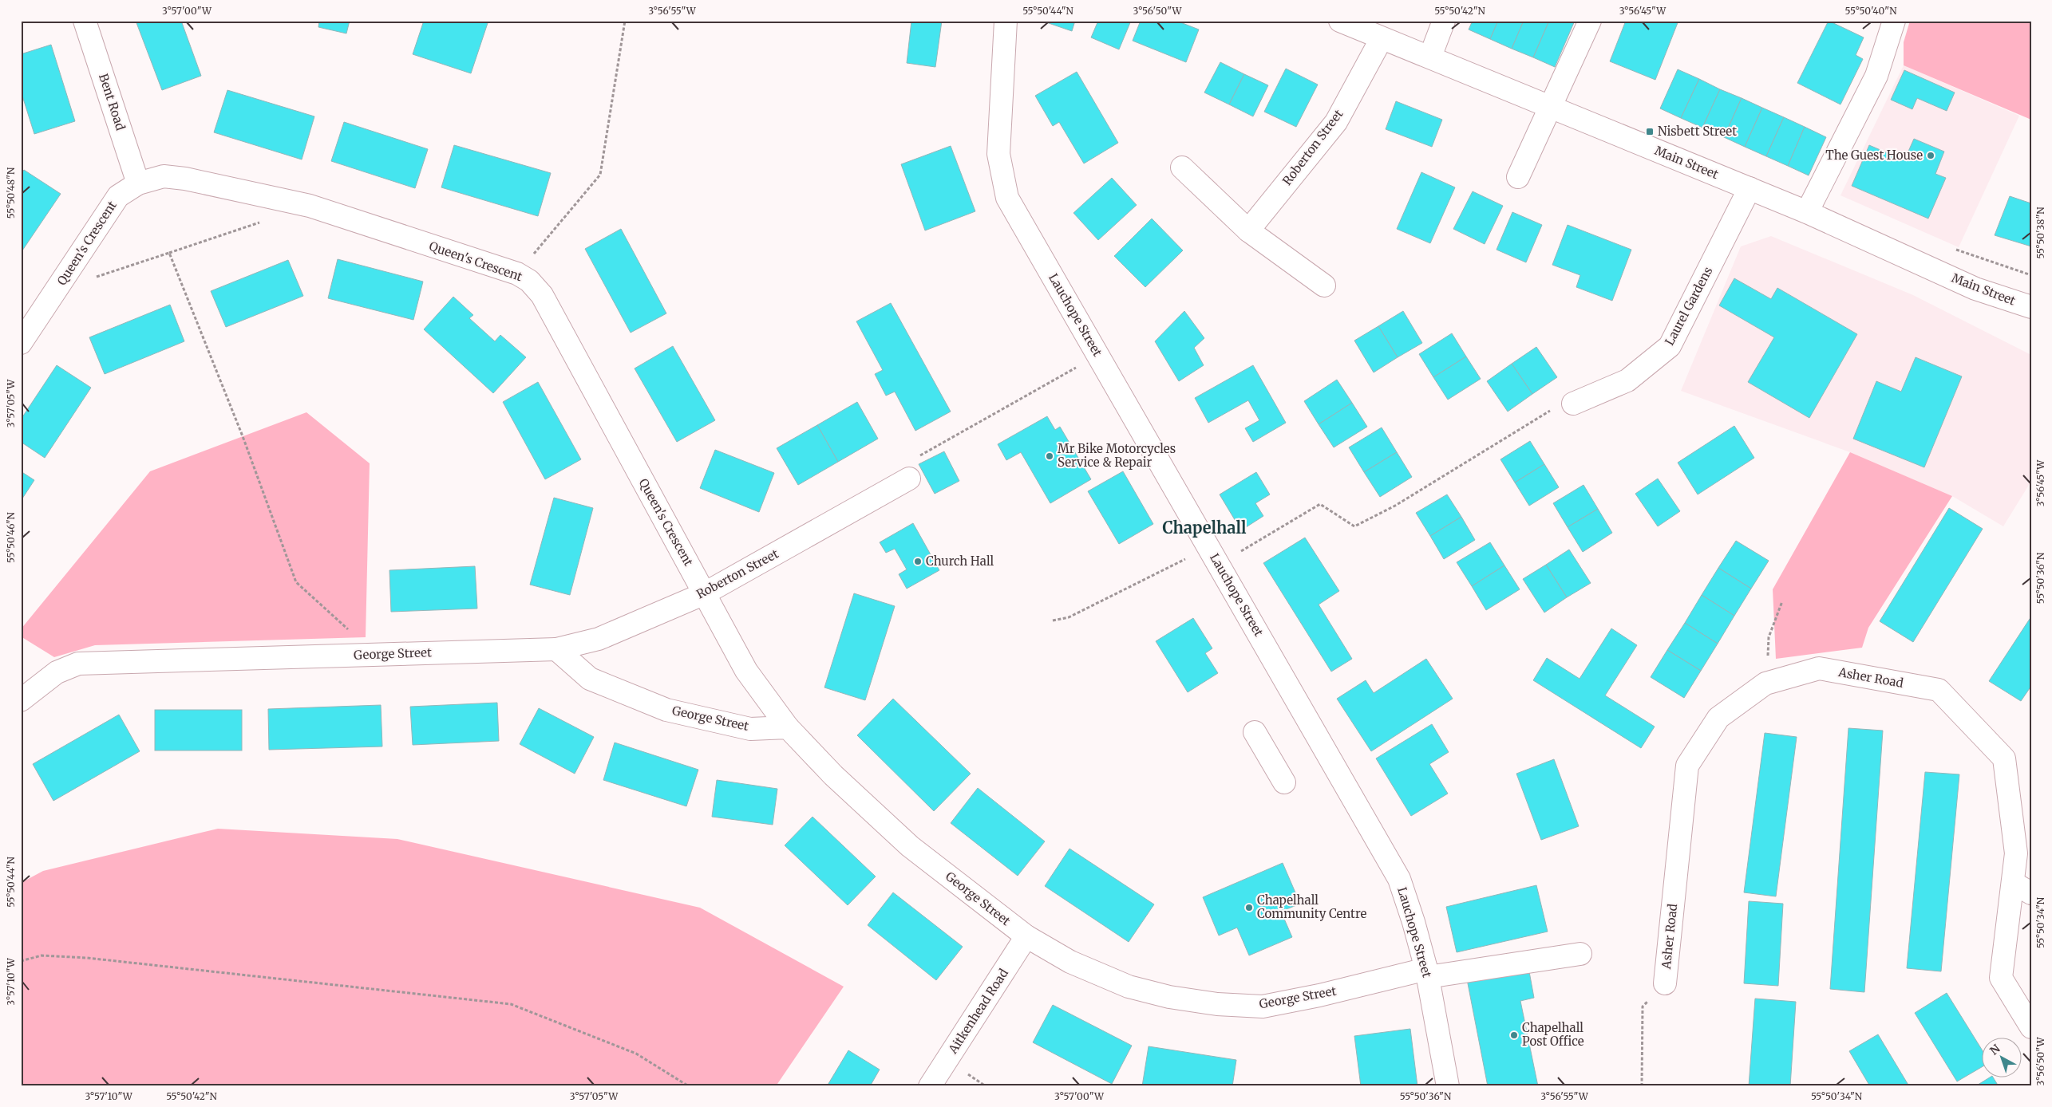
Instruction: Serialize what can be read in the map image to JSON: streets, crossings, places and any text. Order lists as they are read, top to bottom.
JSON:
{
  "streets": {
    "street": [
      "Bent Road",
      "Roberton Street",
      "Main Street",
      "Queen's Crescent",
      "Laurel Gardens",
      "Lauchope Street",
      "George Street",
      "Asher Road",
      "Aitkenhead Road"
    ]
  },
  "crossings": [
    ["Bent Road", "Queen's Crescent"],
    ["Roberton Street", "Main Street"],
    ["Roberton Street", "Queen's Crescent"],
    ["Roberton Street", "George Street"],
    ["Main Street", "Laurel Gardens"],
    ["Queen's Crescent", "George Street"],
    ["Lauchope Street", "George Street"],
    ["George Street", "Aitkenhead Road"]
  ],
  "districts": ["Chapelhall"],
  "places": {
    "transit": ["Nisbett Street"],
    "other": [
      "The Guest House",
      "Mr Bike Motorcycles Service & Repair",
      "Church Hall",
      "Chapelhall Community Centre",
      "Chapelhall Post Office"
    ]
  },
  "north": "top left",
  "coordinates": [
    "3°57'00\"W",
    "3°56'55\"W",
    "55°50'44\"N",
    "3°56'50\"W",
    "55°50'42\"N",
    "3°56'45\"W",
    "55°50'40\"N",
    "55°50'48\"N",
    "55°50'38\"N",
    "3°57'05\"W",
    "55°50'46\"N",
    "55°50'36\"N",
    "55°50'34\"N",
    "3°57'10\"W"
  ]
}
